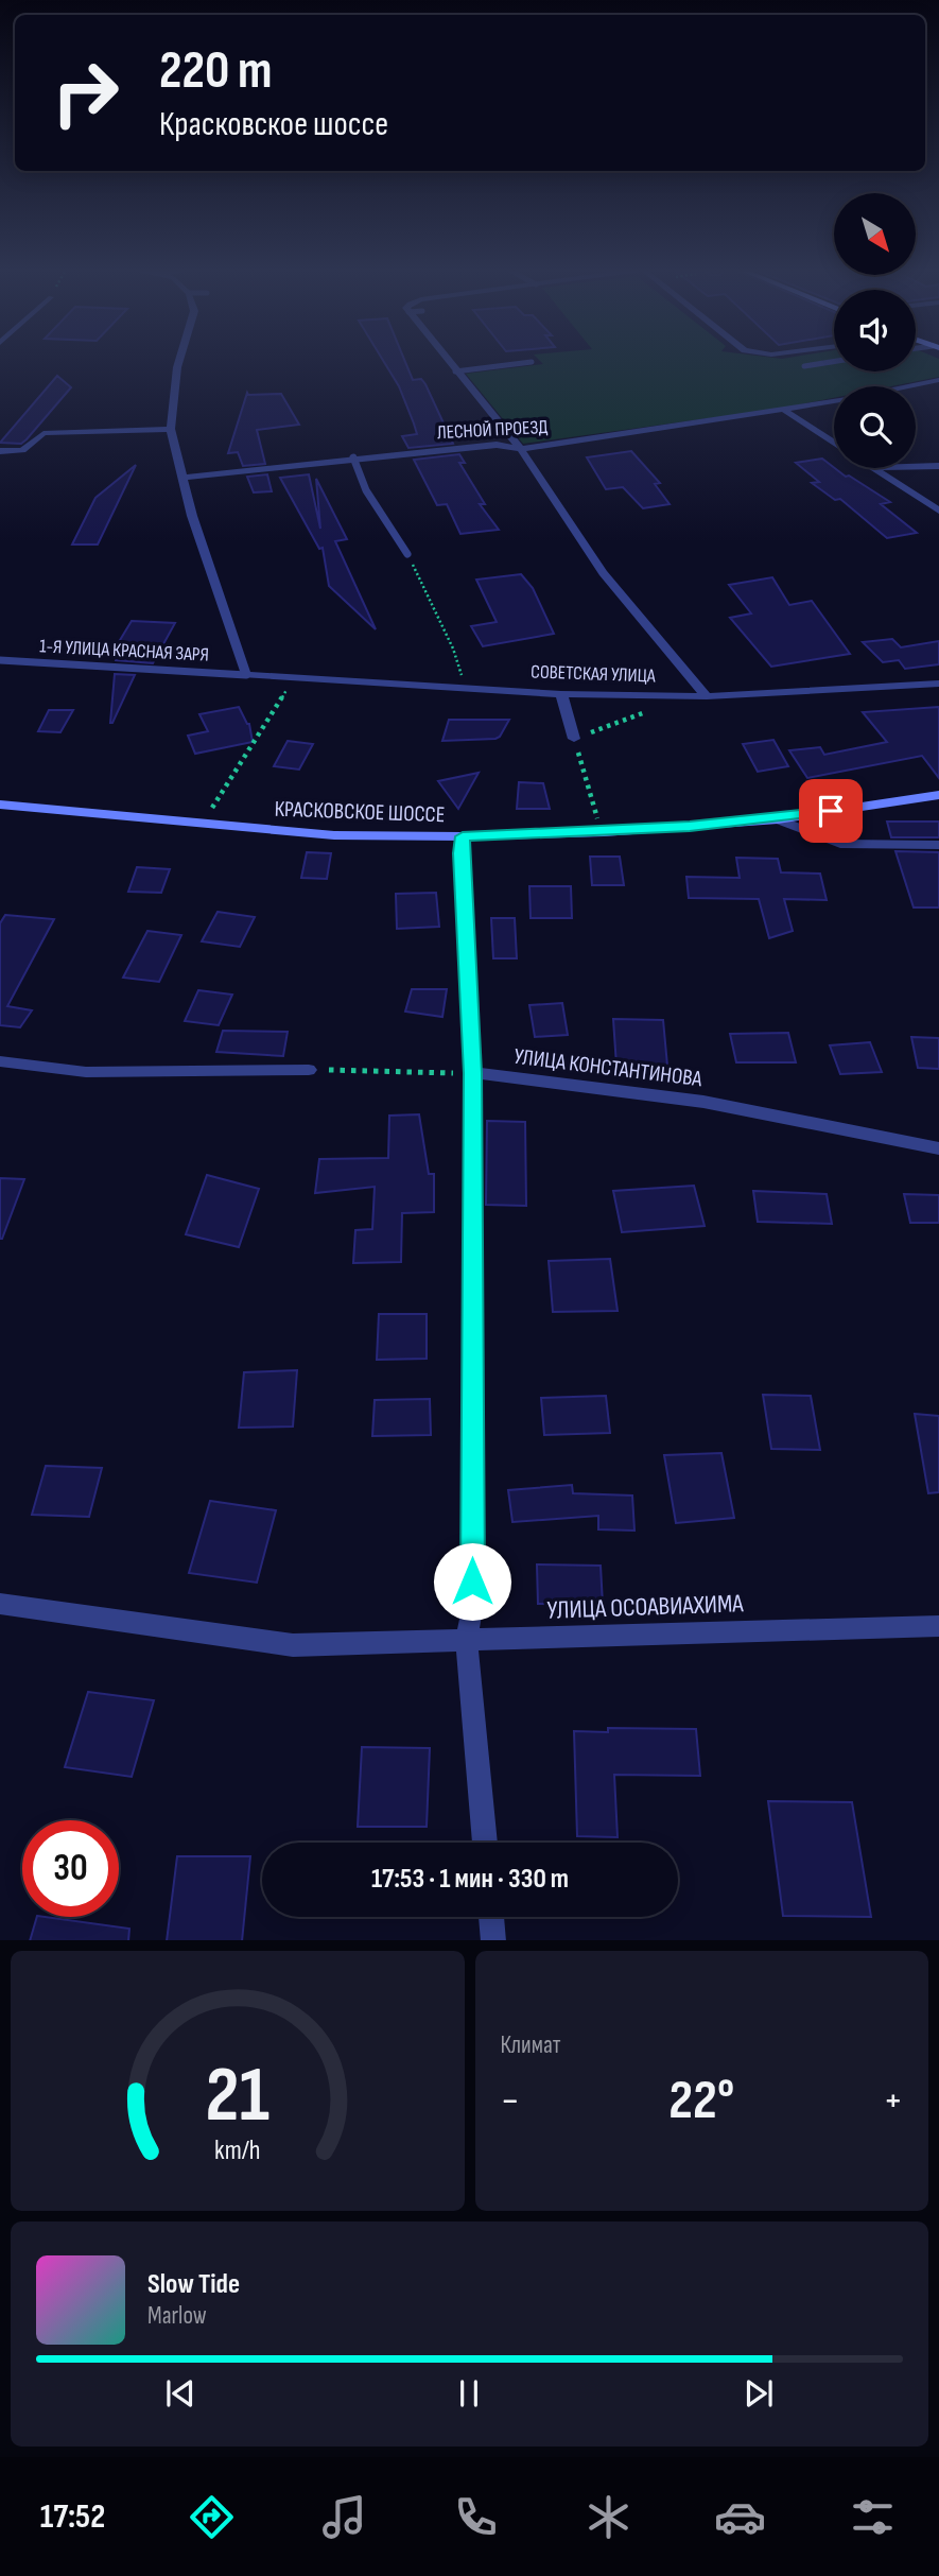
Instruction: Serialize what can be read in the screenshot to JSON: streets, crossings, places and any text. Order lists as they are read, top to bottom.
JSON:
{
  "streets": {
    "main road": ["КРАСКОВСКОЕ ШОССЕ"],
    "street": [
      "ЛЕСНОЙ ПРОЕЗД",
      "СОВЕТСКАЯ УЛИЦА",
      "УЛИЦА КОНСТАНТИНОВА",
      "УЛИЦА ОСОАВИАХИМА"
    ],
    "lane": ["1-Я УЛИЦА КРАСНАЯ ЗАРЯ"]
  },
  "crossings": [
    ["1-Я УЛИЦА КРАСНАЯ ЗАРЯ", "СОВЕТСКАЯ УЛИЦА"]
  ],
  "north": "bottom right",
  "page": {
    "turn": ["220 m", "Красковское шоссе"],
    "limit": "30",
    "trip": "17:53 · 1 мин · 330 m",
    "tile": "Климат",
    "heat": ["−", "22°", "+"],
    "song": ["Slow Tide", "Marlow"],
    "tabs": "17:52",
    "gauge": ["21", "km/h"]
  }
}
